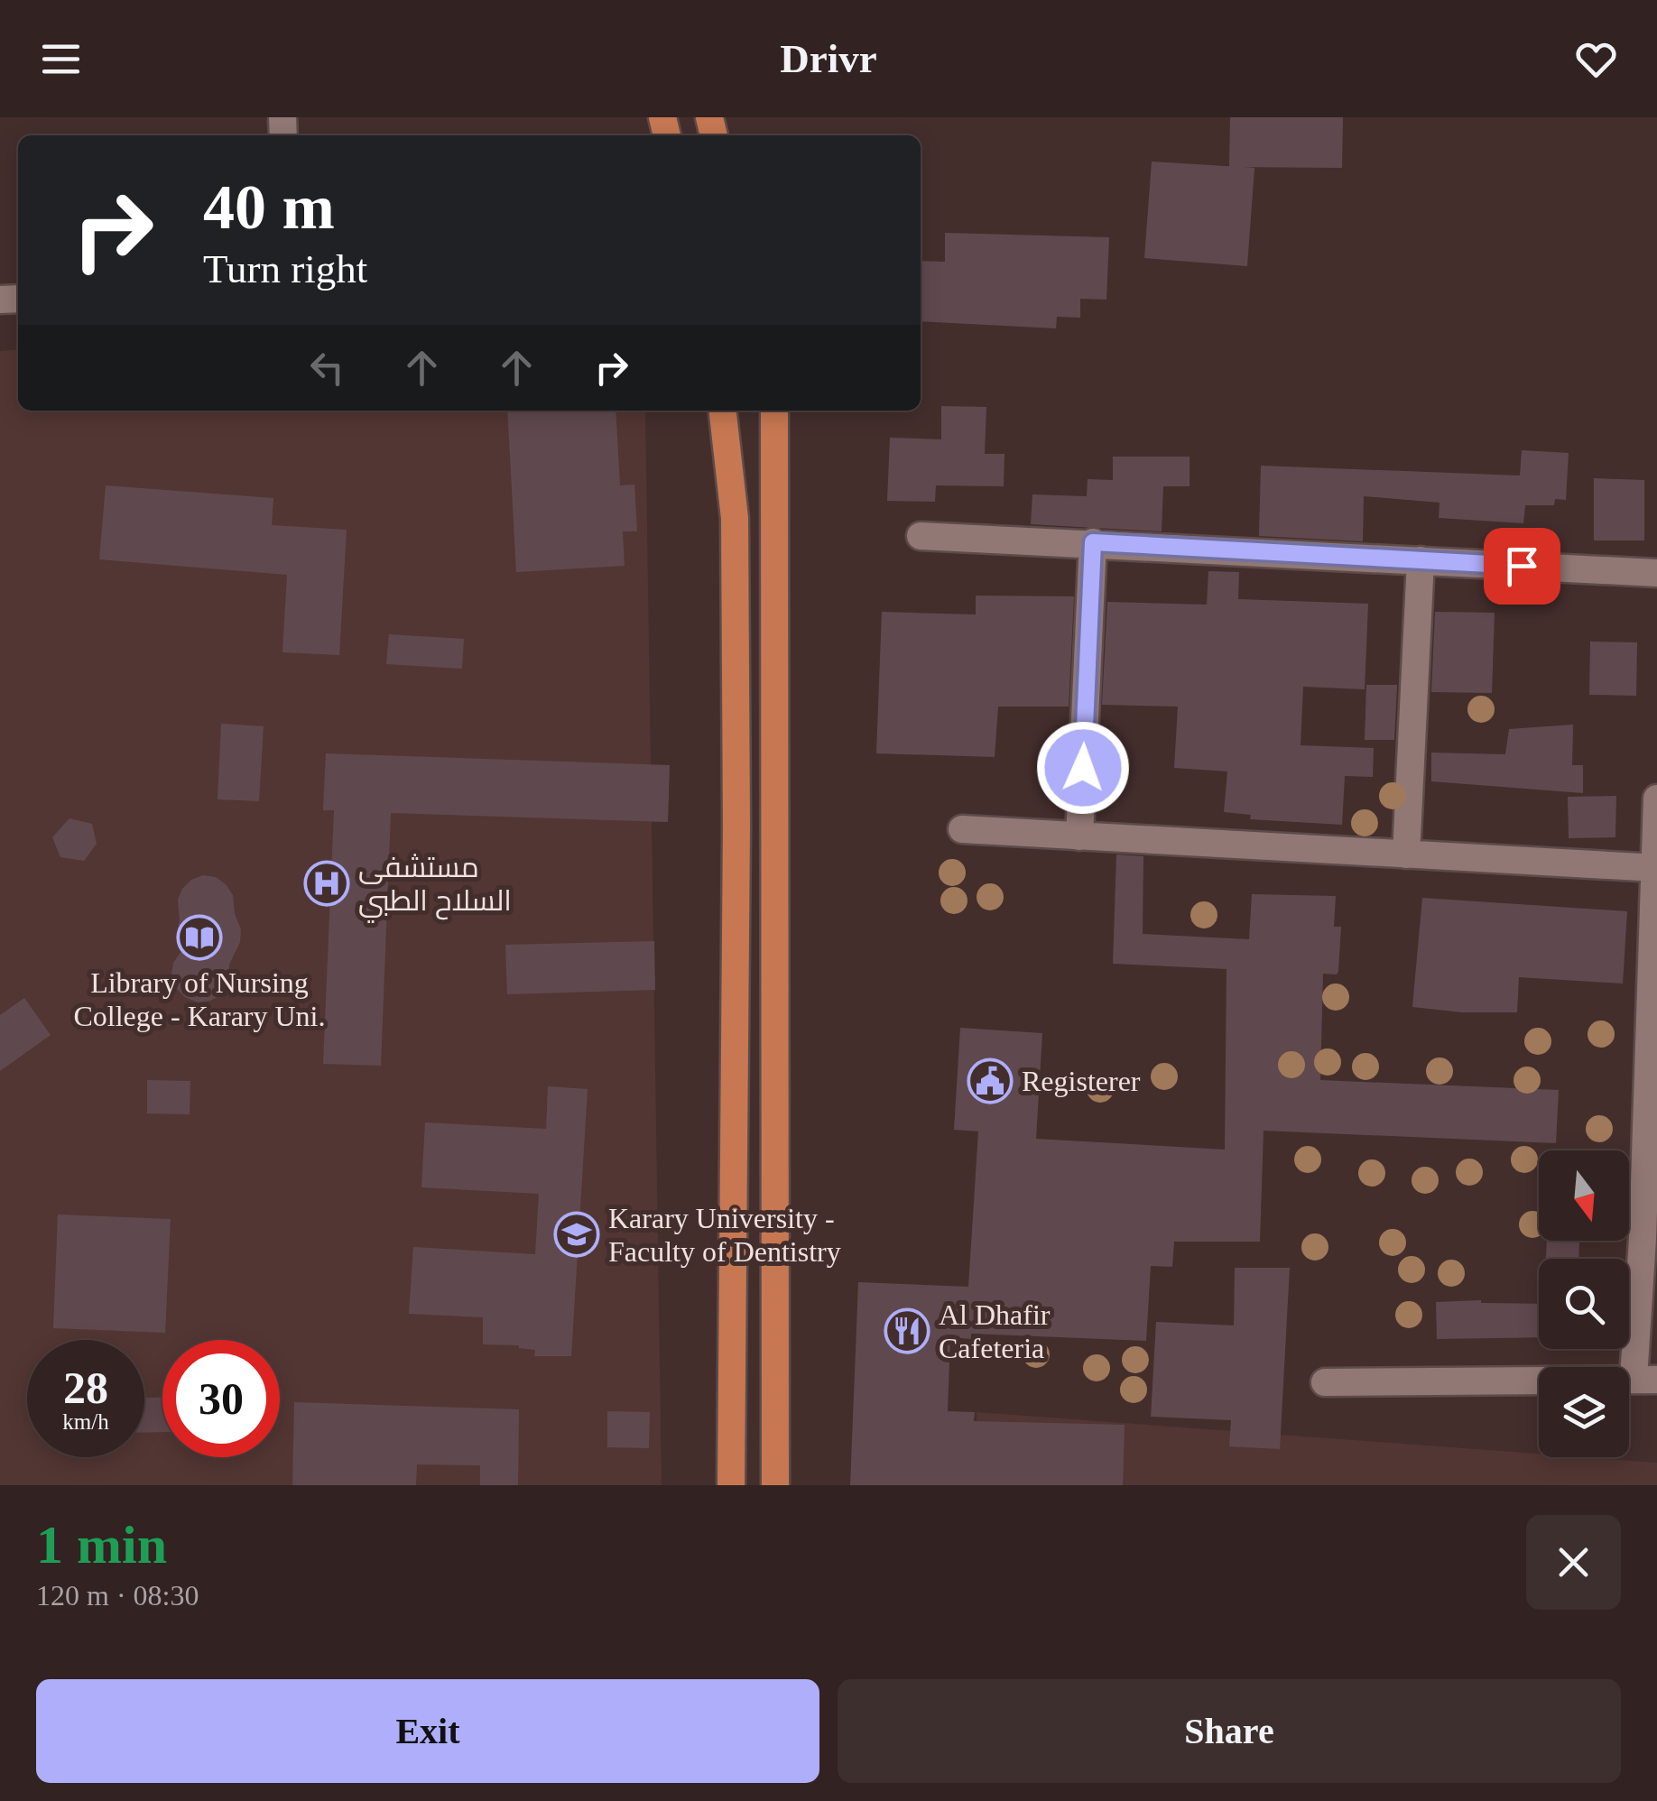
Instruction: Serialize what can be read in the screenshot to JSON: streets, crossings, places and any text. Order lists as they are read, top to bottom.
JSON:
{
  "places": {
    "hospital": ["مستشفى السلاح الطبي"],
    "library": ["Library of Nursing College - Karary Uni."],
    "public building": ["Registerer"],
    "school or university": ["Karary University - Faculty of Dentistry"],
    "restaurant": ["Al Dhafir Cafeteria"]
  },
  "north": "bottom",
  "page": {
    "header": "Drivr",
    "turn": ["40 m", "Turn right"],
    "speed": "28 km/h",
    "limit": "30",
    "heading": ["1 min", "120 m · 08:30"],
    "buttons": ["Exit", "Share"]
  }
}
